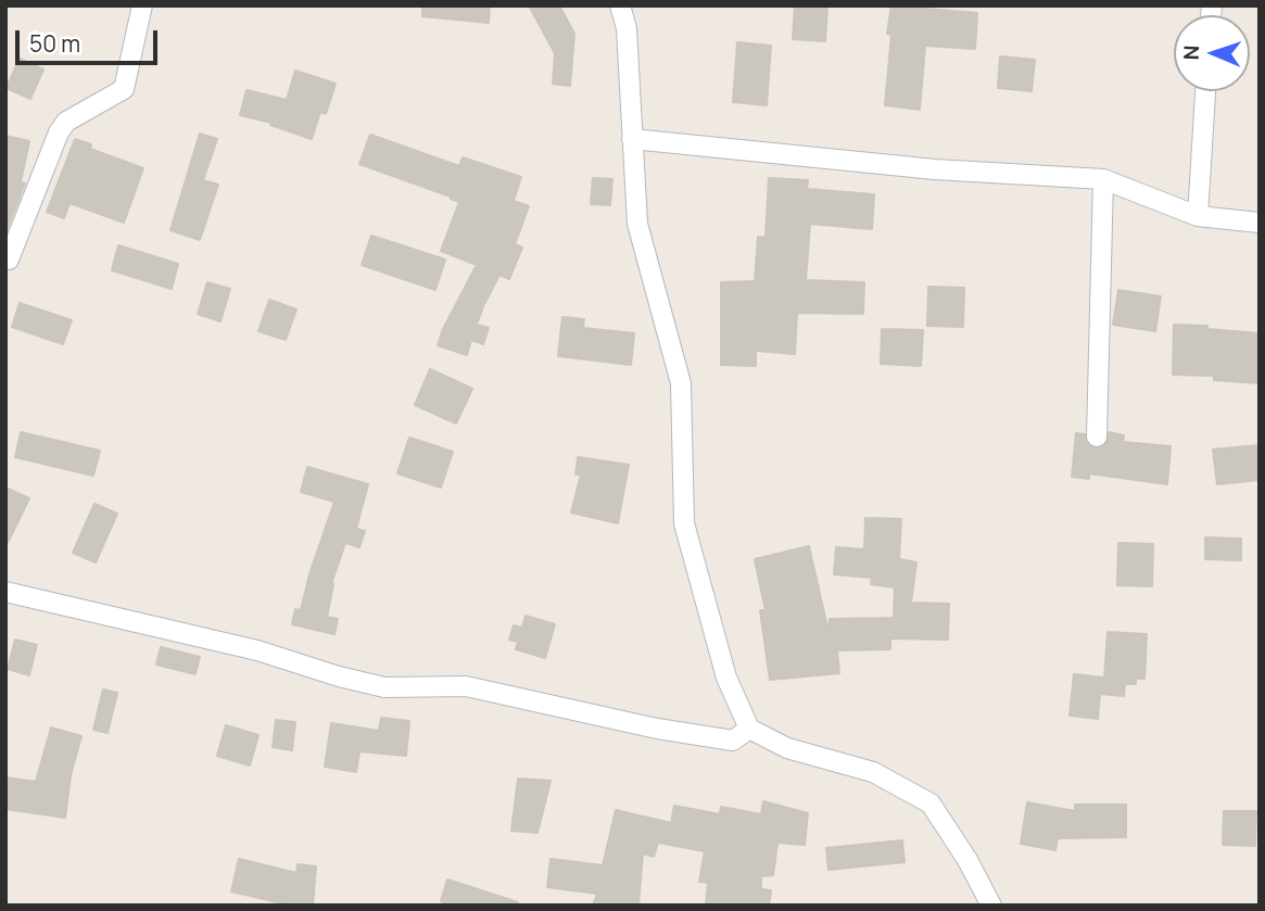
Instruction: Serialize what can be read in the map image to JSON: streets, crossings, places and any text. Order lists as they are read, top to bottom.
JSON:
{
  "scale_bar": "50 m",
  "north": "left"
}
